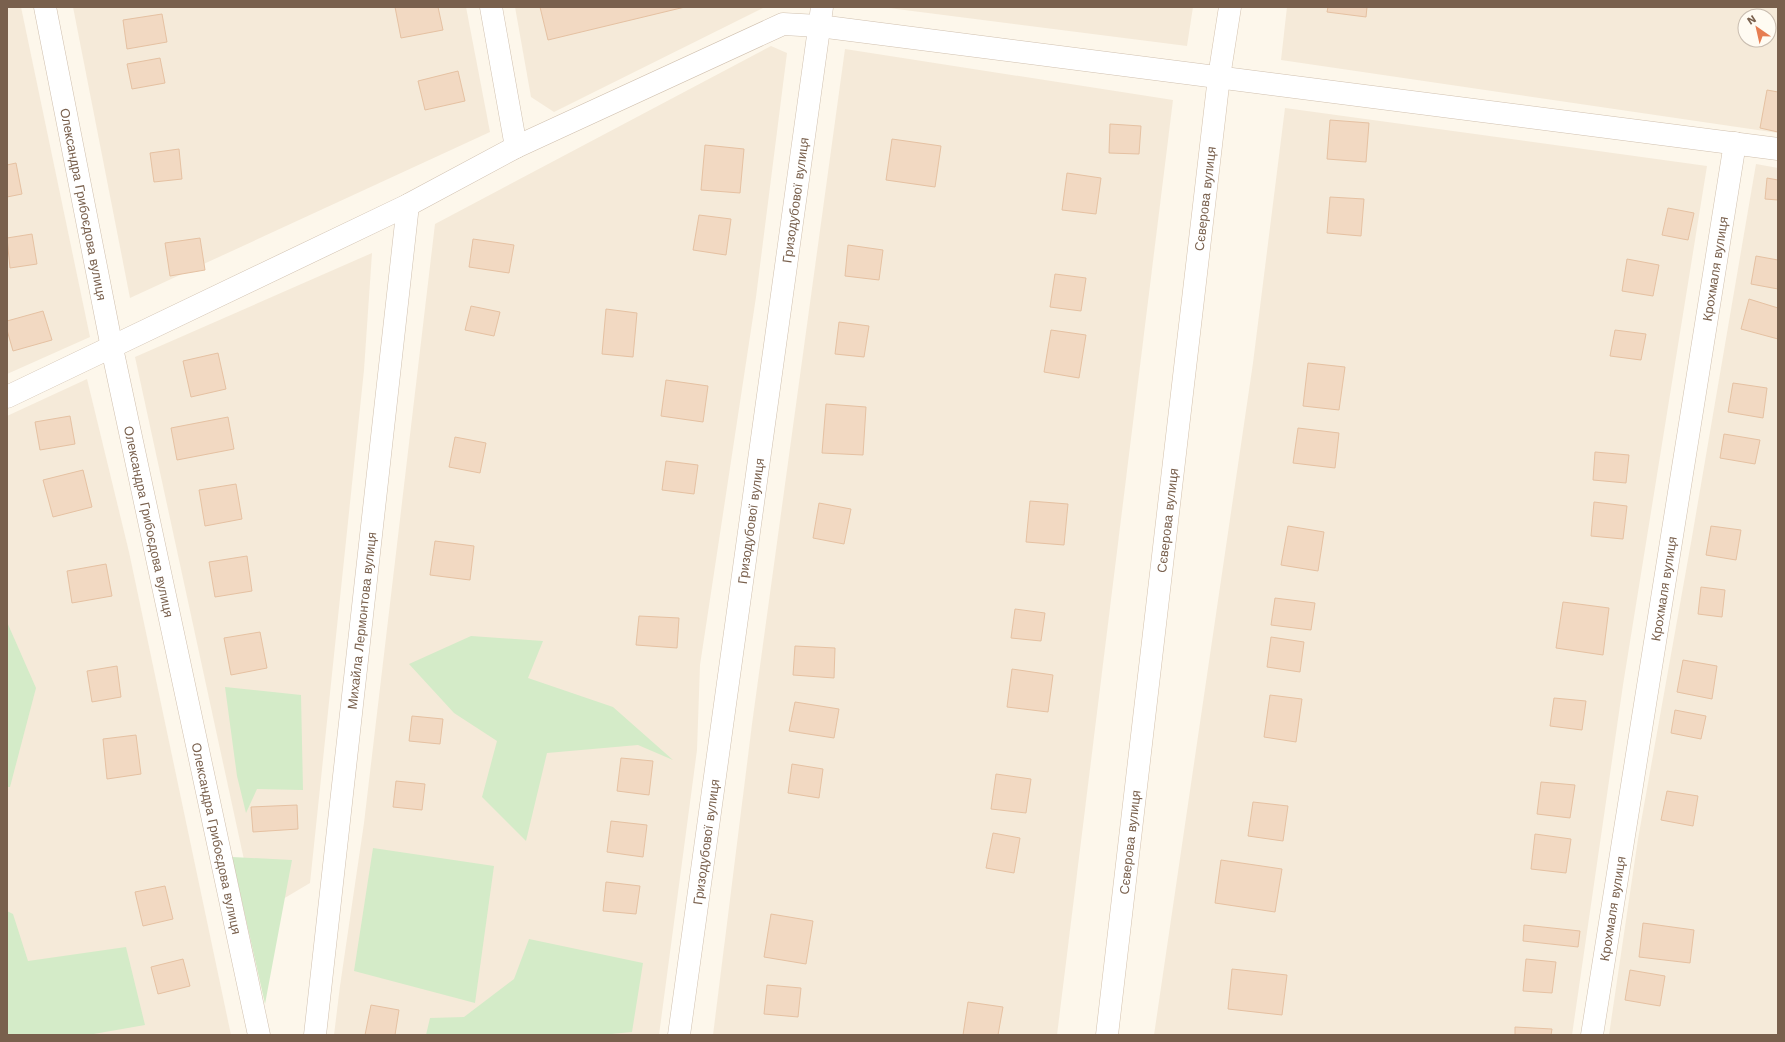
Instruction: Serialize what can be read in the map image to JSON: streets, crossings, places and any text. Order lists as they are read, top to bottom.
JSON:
{
  "streets": {
    "street": [
      "Сєверова вулиця",
      "Гризодубової вулиця",
      "Олександра Грибоєдова вулиця",
      "Крохмаля вулиця",
      "Михайла Лермонтова вулиця"
    ]
  },
  "north": "top left"
}
